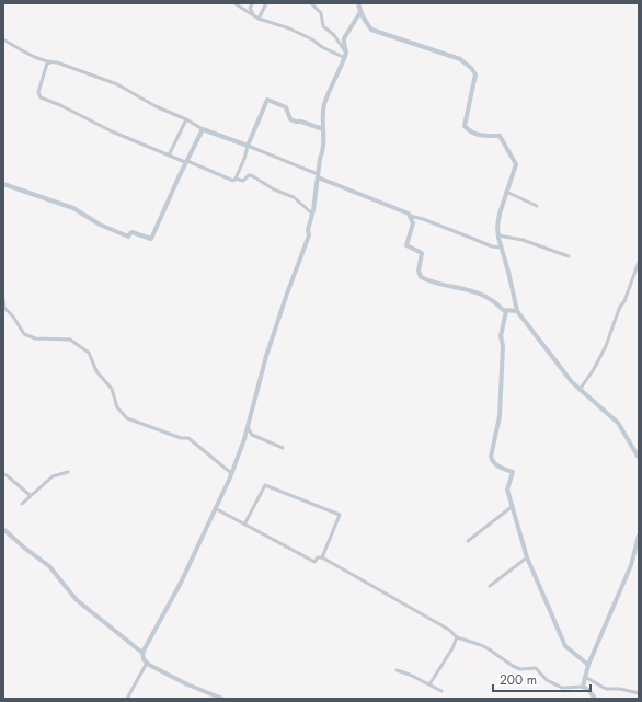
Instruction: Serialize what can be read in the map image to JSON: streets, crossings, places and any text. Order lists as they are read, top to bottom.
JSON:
{
  "scale_bar": "200 m"
}
